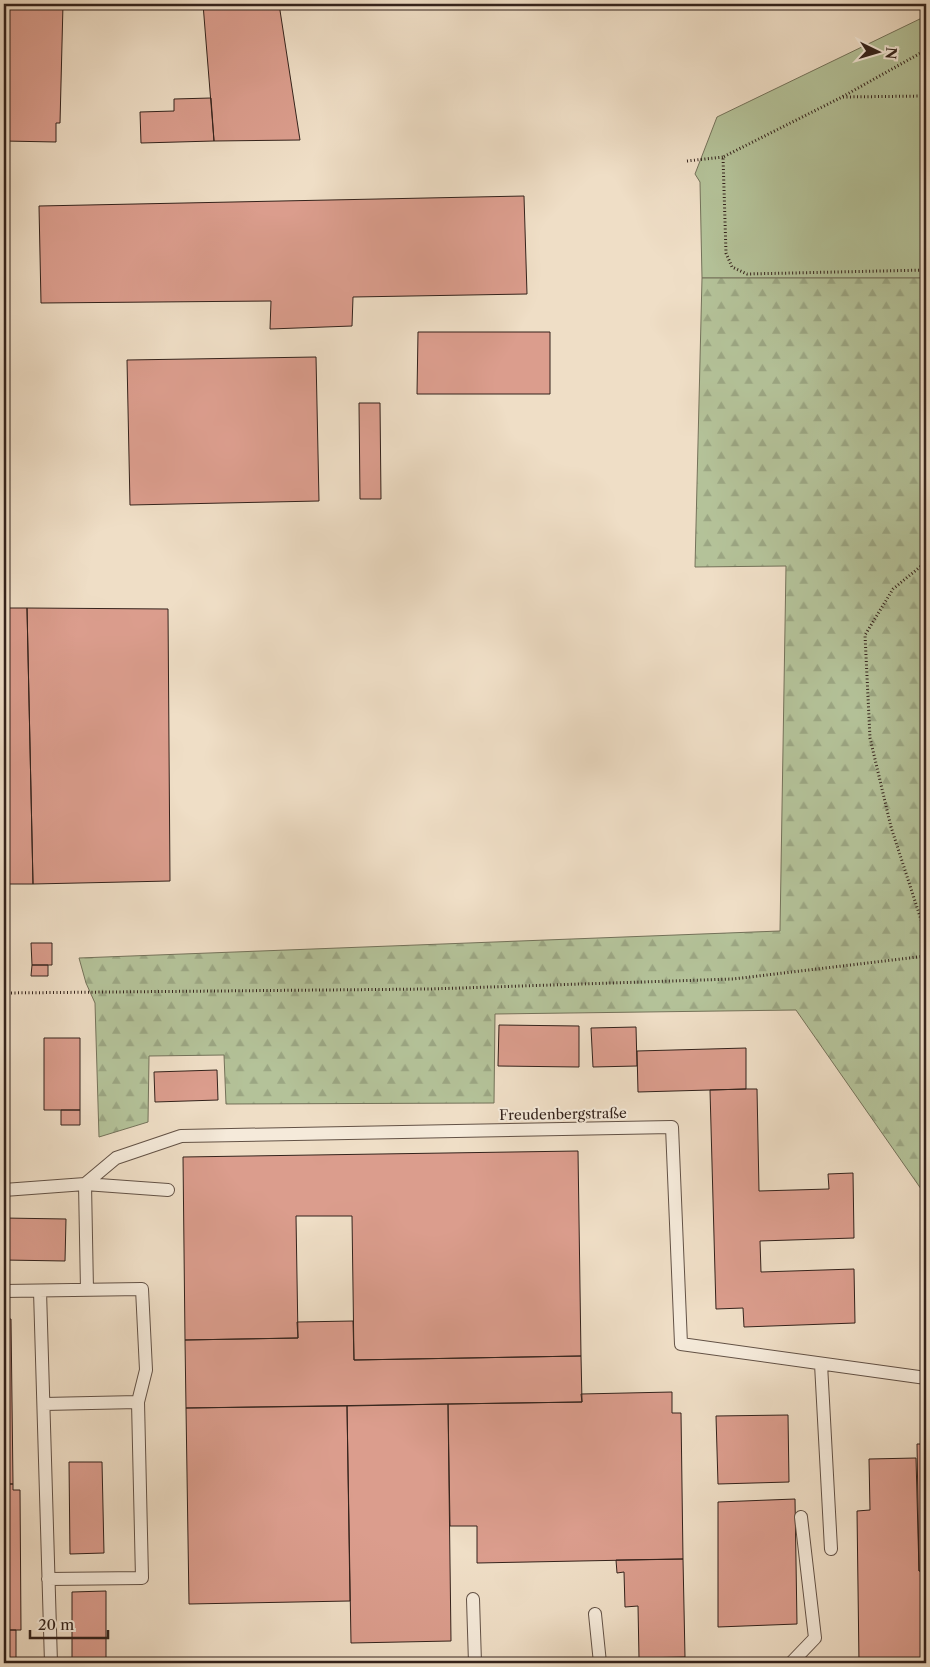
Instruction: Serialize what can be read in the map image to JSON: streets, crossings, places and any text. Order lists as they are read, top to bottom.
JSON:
{
  "streets": {
    "lane": ["Freudenbergstraße"]
  },
  "scale_bar": "20 m",
  "north": "right"
}
